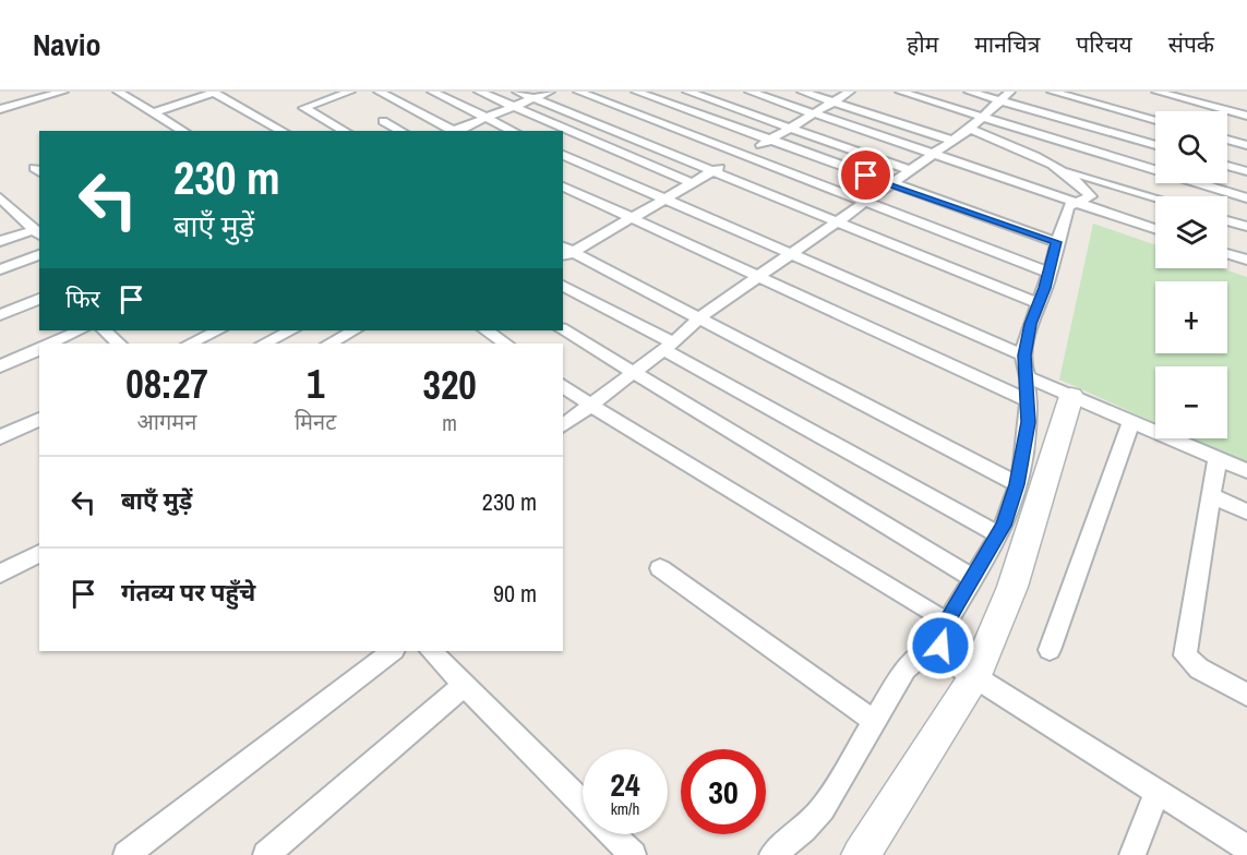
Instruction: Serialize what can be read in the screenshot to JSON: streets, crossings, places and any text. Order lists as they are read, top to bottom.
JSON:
{
  "page": {
    "header": "Navio",
    "nav": [
      "होम",
      "मानचित्र",
      "परिचय",
      "संपर्क"
    ],
    "map_buttons": ["+", "−"],
    "turn": ["230 m", "बाएँ मुड़ें"],
    "then": "फिर",
    "eta": [
      "08:27",
      "आगमन",
      "1",
      "मिनट",
      "320",
      "m"
    ],
    "list": [
      {
        "name": "बाएँ मुड़ें",
        "value": "230 m"
      },
      {
        "name": "गंतव्य पर पहुँचे",
        "value": "90 m"
      }
    ],
    "speed": "24 km/h",
    "limit": "30"
  }
}
